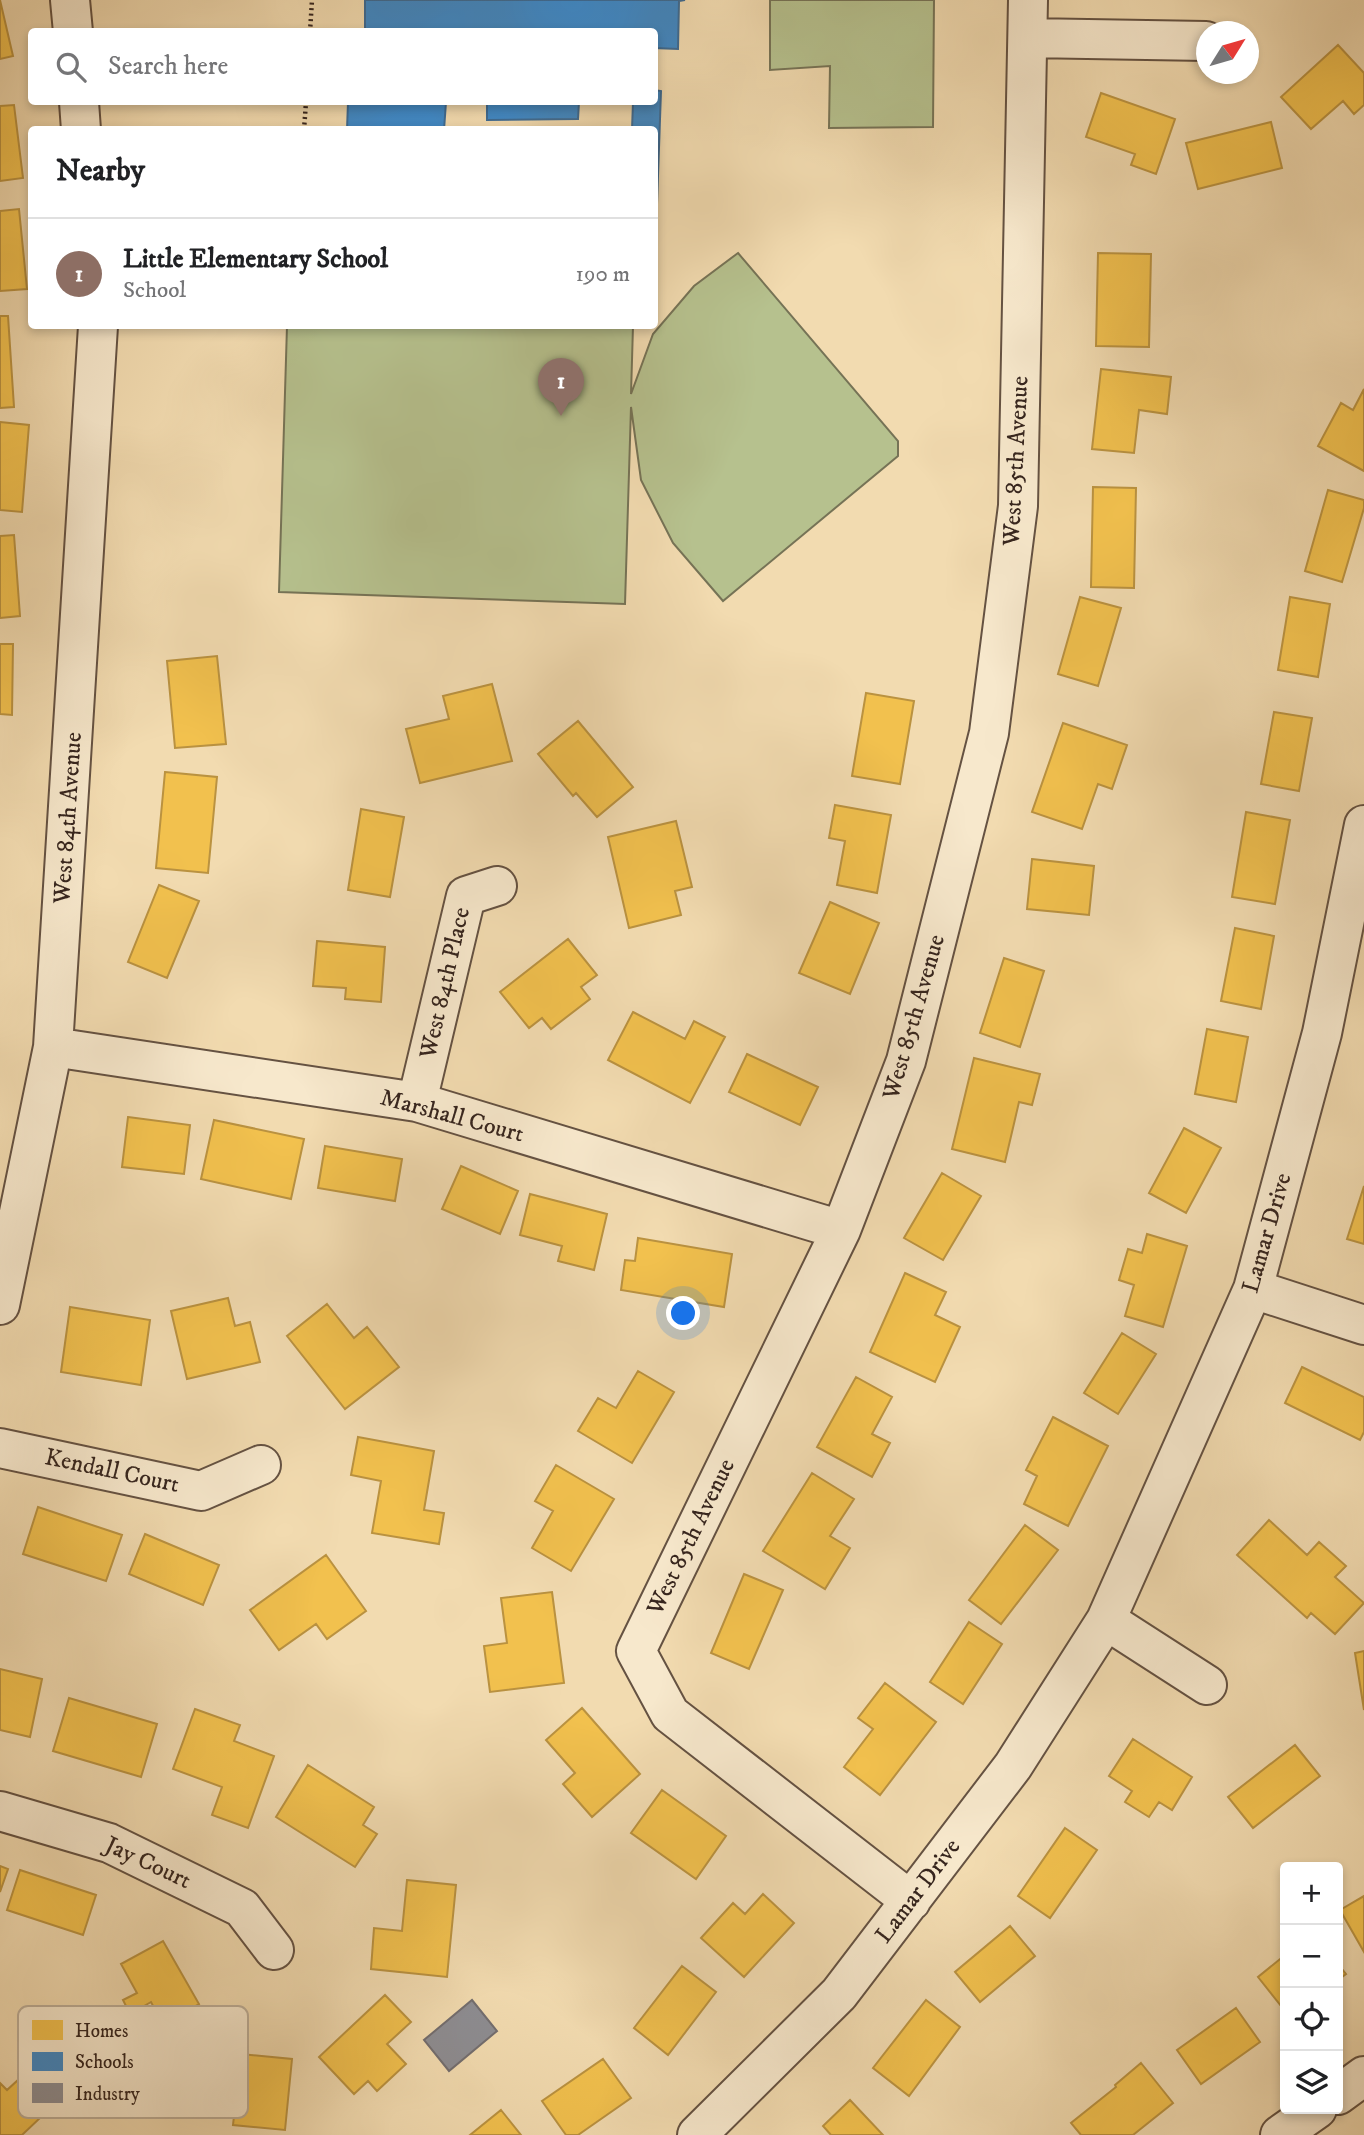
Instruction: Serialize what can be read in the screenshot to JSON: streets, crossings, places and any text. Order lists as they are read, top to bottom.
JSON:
{
  "streets": {
    "street": [
      "West 85th Avenue",
      "West 84th Avenue",
      "West 84th Place",
      "Marshall Court",
      "Lamar Drive",
      "Kendall Court",
      "Jay Court"
    ]
  },
  "crossings": [
    ["West 85th Avenue", "Marshall Court"],
    ["West 85th Avenue", "Lamar Drive"],
    ["West 84th Avenue", "Marshall Court"],
    ["West 84th Place", "Marshall Court"]
  ],
  "legend": ["Homes", "Schools", "Industry"],
  "north": "top right",
  "page": {
    "search": "Search here",
    "heading": "Nearby",
    "list": [
      {
        "mark": "1",
        "name": "Little Elementary School",
        "note": "School",
        "value": "190 m"
      }
    ],
    "pins": "1",
    "map_buttons": ["+", "−"]
  }
}
